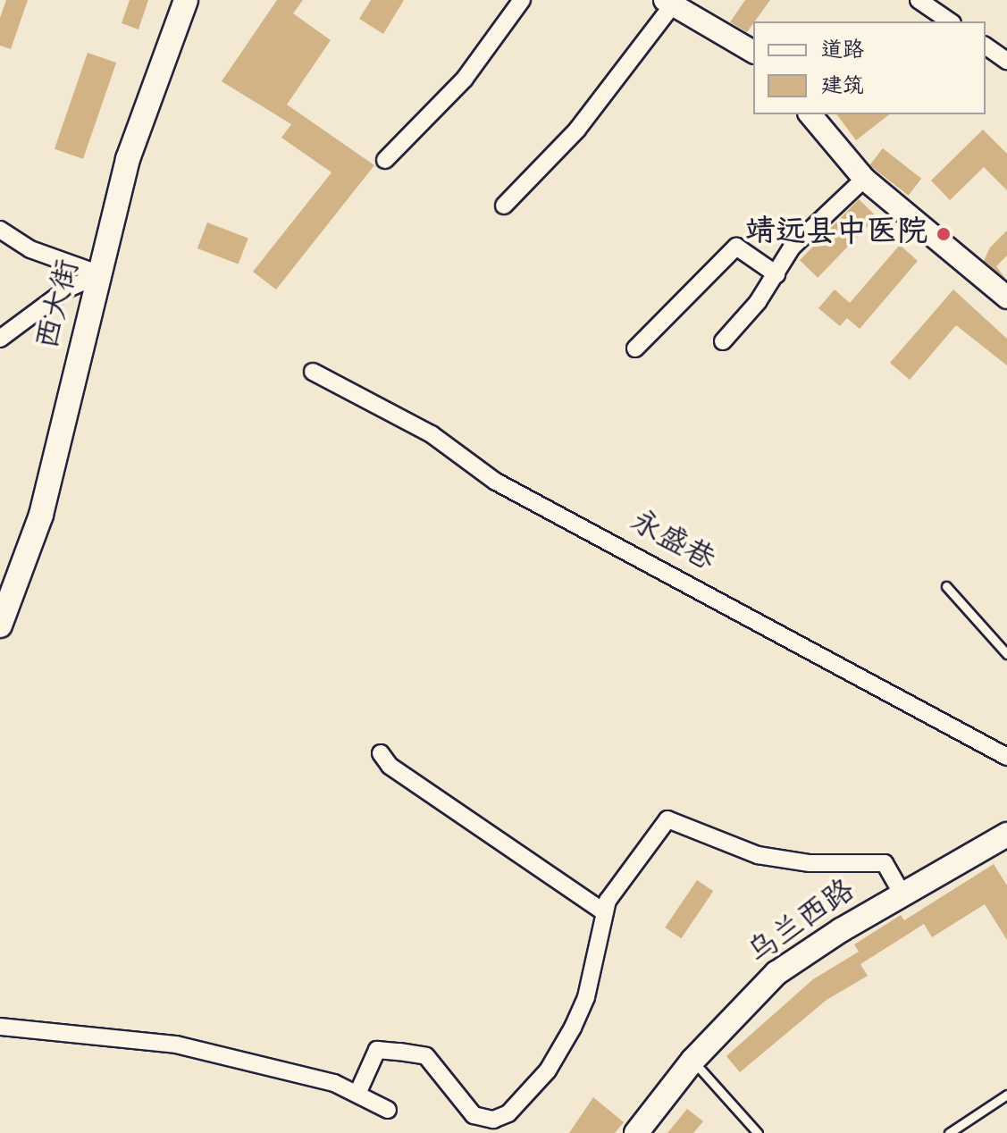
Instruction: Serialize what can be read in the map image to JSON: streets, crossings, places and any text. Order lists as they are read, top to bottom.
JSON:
{
  "streets": {
    "main road": ["西大街", "乌兰西路"],
    "street": ["永盛巷"]
  },
  "places": ["靖远县中医院"],
  "legend": ["道路", "建筑"]
}
